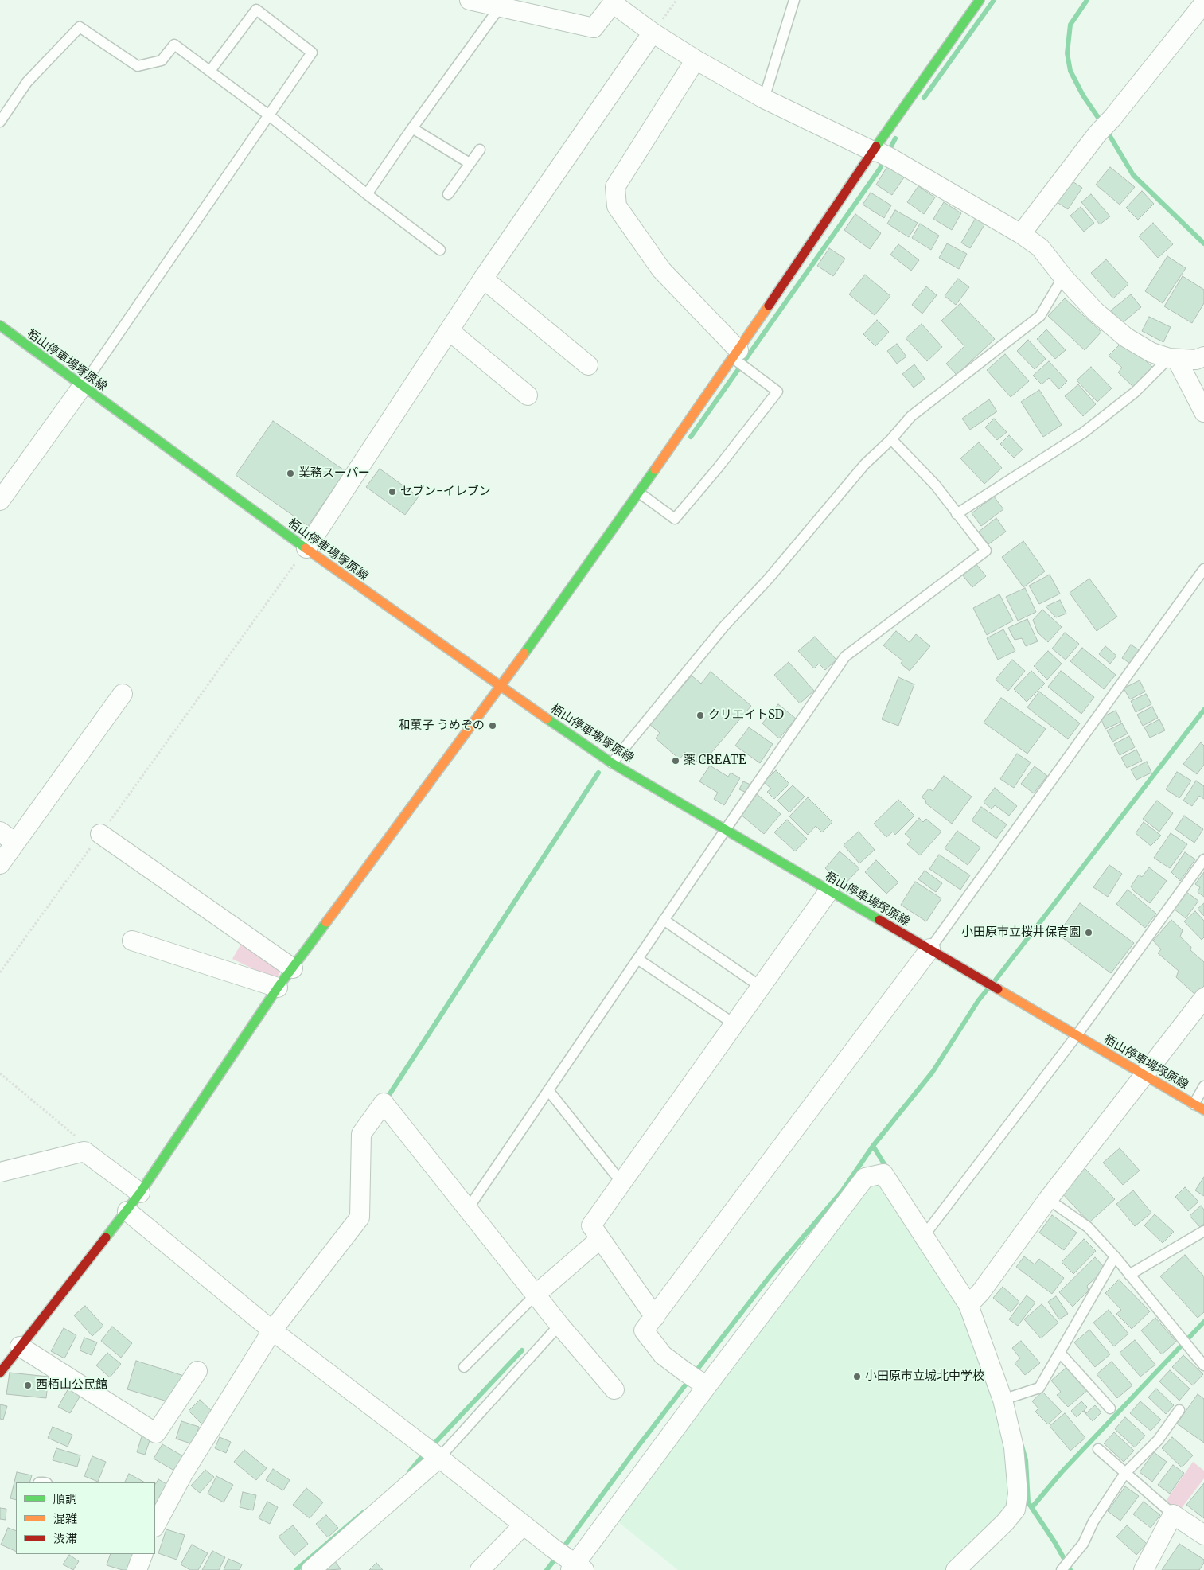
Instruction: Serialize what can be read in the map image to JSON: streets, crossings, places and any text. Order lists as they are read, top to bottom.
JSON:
{
  "streets": {
    "street": ["栢山停車場塚原線"]
  },
  "places": [
    "業務スーパー",
    "セブン-イレブン",
    "クリエイトSD",
    "和菓子 うめぞの",
    "薬 CREATE",
    "小田原市立桜井保育園",
    "小田原市立城北中学校",
    "西栢山公民館"
  ],
  "legend": ["順調", "混雑", "渋滞"]
}
